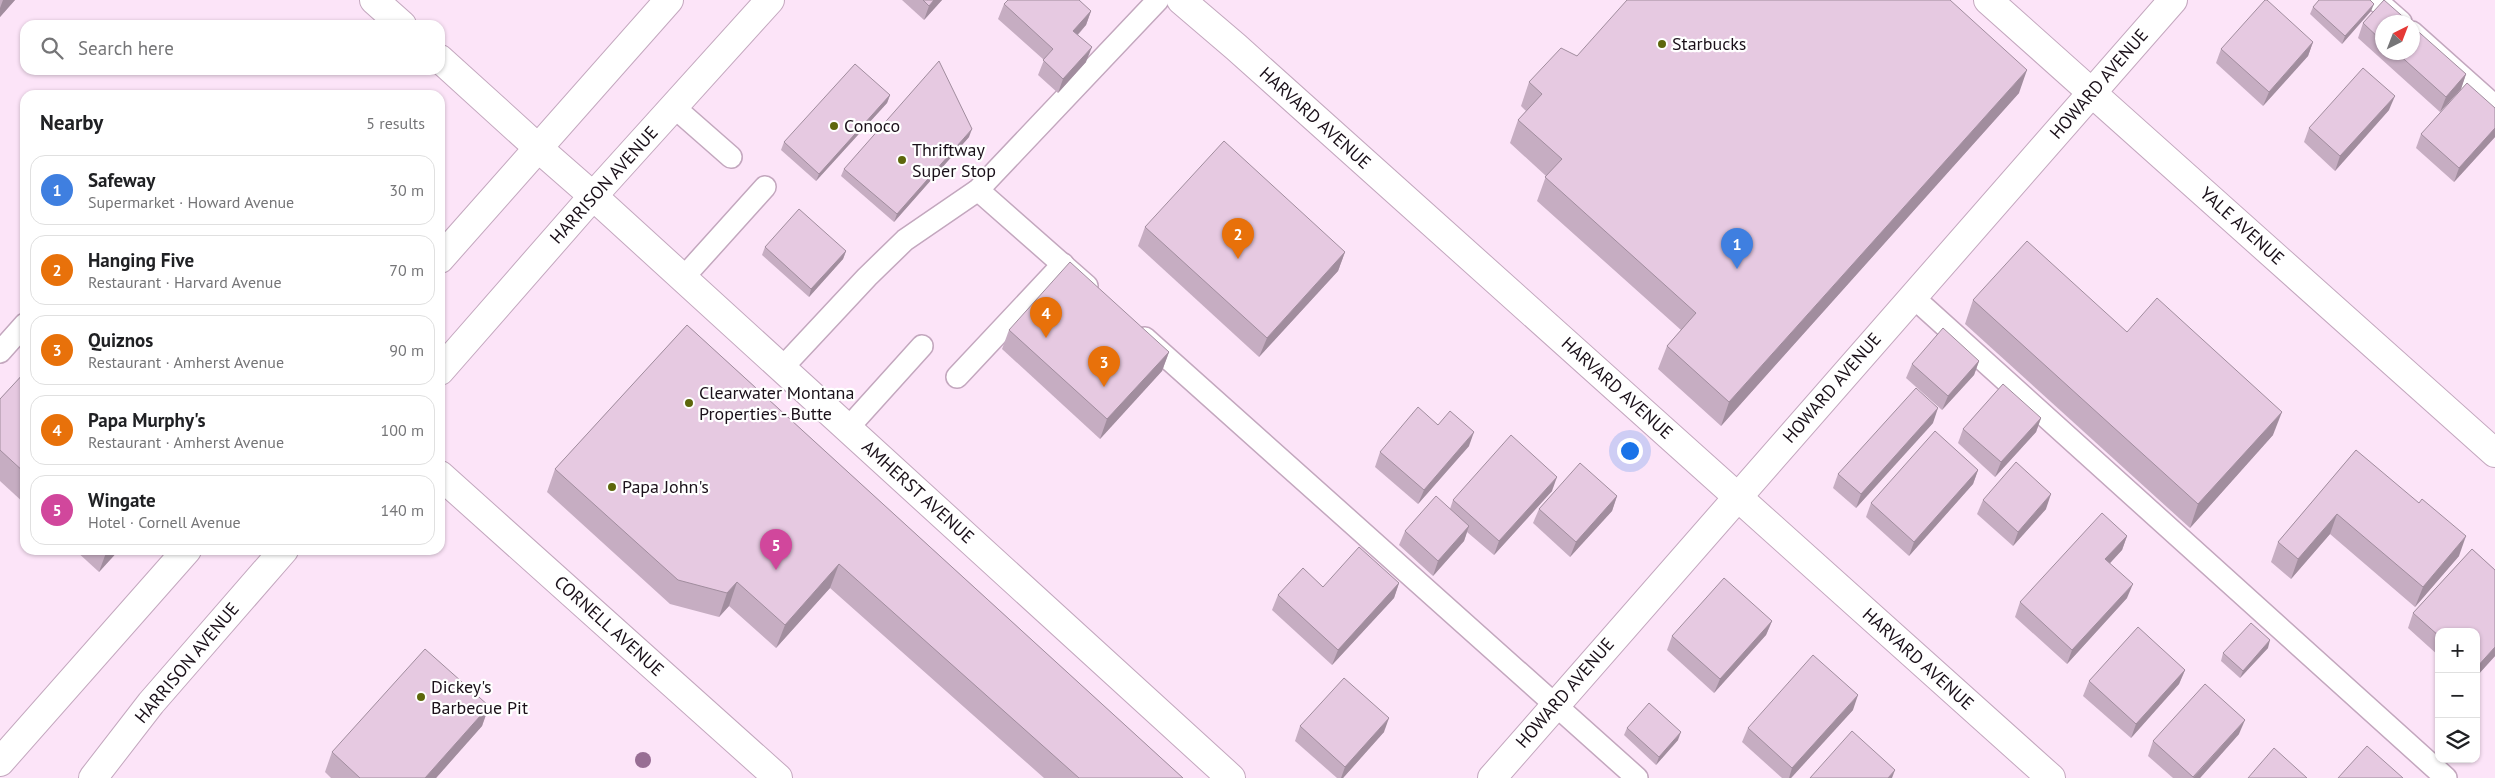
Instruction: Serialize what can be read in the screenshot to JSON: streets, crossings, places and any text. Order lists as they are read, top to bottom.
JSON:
{
  "streets": {
    "street": [
      "HOWARD AVENUE",
      "HARVARD AVENUE",
      "HARRISON AVENUE",
      "YALE AVENUE",
      "AMHERST AVENUE",
      "CORNELL AVENUE"
    ]
  },
  "crossings": [
    ["HOWARD AVENUE", "HARVARD AVENUE"],
    ["HOWARD AVENUE", "YALE AVENUE"],
    ["HARRISON AVENUE", "AMHERST AVENUE"]
  ],
  "places": [
    "Starbucks",
    "Conoco",
    "Thriftway Super Stop",
    "Clearwater Montana Properties - Butte",
    "Papa John's",
    "Dickey's Barbecue Pit"
  ],
  "north": "top right",
  "page": {
    "search": "Search here",
    "heading": ["Nearby", "5 results"],
    "list": [
      {
        "mark": "1",
        "name": "Safeway",
        "note": "Supermarket · Howard Avenue",
        "value": "30 m"
      },
      {
        "mark": "2",
        "name": "Hanging Five",
        "note": "Restaurant · Harvard Avenue",
        "value": "70 m"
      },
      {
        "mark": "3",
        "name": "Quiznos",
        "note": "Restaurant · Amherst Avenue",
        "value": "90 m"
      },
      {
        "mark": "4",
        "name": "Papa Murphy's",
        "note": "Restaurant · Amherst Avenue",
        "value": "100 m"
      },
      {
        "mark": "5",
        "name": "Wingate",
        "note": "Hotel · Cornell Avenue",
        "value": "140 m"
      }
    ],
    "pins": [
      "2",
      "1",
      "4",
      "3",
      "5"
    ],
    "map_buttons": ["+", "−"]
  }
}
